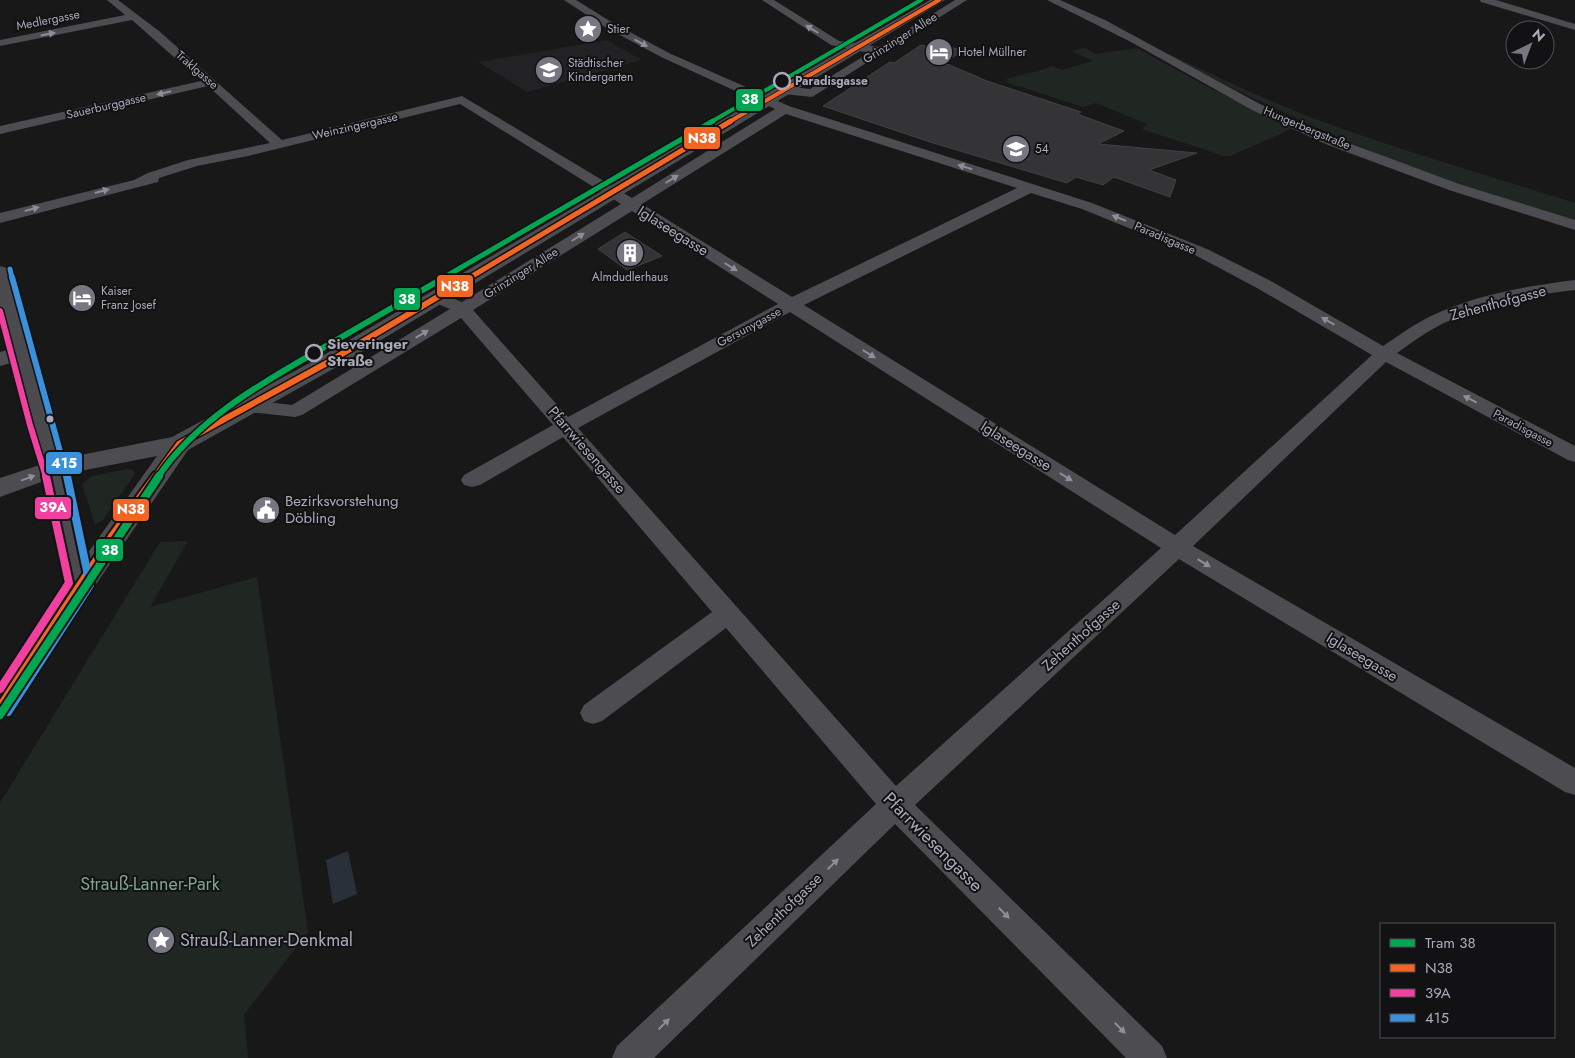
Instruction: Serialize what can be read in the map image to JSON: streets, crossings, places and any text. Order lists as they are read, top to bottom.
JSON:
{
  "streets": {
    "street": [
      "Medlergasse",
      "Grinzinger Allee",
      "Traklgasse",
      "Sauerburggasse",
      "Weinzingergasse",
      "Hungerbergstraße",
      "Iglaseegasse",
      "Paradisgasse",
      "Zehenthofgasse",
      "Gersunygasse",
      "Pfarrwiesengasse"
    ]
  },
  "crossings": [
    ["Medlergasse", "Traklgasse"],
    ["Grinzinger Allee", "Iglaseegasse"],
    ["Grinzinger Allee", "Paradisgasse"],
    ["Grinzinger Allee", "Pfarrwiesengasse"],
    ["Traklgasse", "Sauerburggasse"],
    ["Traklgasse", "Weinzingergasse"],
    ["Weinzingergasse", "Iglaseegasse"],
    ["Iglaseegasse", "Zehenthofgasse"],
    ["Iglaseegasse", "Gersunygasse"],
    ["Paradisgasse", "Zehenthofgasse"],
    ["Paradisgasse", "Gersunygasse"],
    ["Zehenthofgasse", "Pfarrwiesengasse"],
    ["Gersunygasse", "Pfarrwiesengasse"]
  ],
  "one_way": [
    "Medlergasse",
    "Sauerburggasse",
    "Weinzingergasse",
    "Iglaseegasse"
  ],
  "parks": ["Strauß-Lanner-Park"],
  "places": {
    "place": ["Stier", "Strauß-Lanner-Denkmal"],
    "hotel": ["Hotel Müllner", "Kaiser Franz Josef"],
    "school or university": ["Städtischer Kindergarten", "54"],
    "other": ["Paradisgasse", "Sieveringer Straße"],
    "building": ["Almdudlerhaus"],
    "public building": ["Bezirksvorstehung Döbling"]
  },
  "lines": [
    "tram line 38",
    "transit line N38",
    "transit line 415",
    "transit line 39A"
  ],
  "legend": [
    "Tram 38",
    "N38",
    "39A",
    "415"
  ],
  "north": "top right"
}
